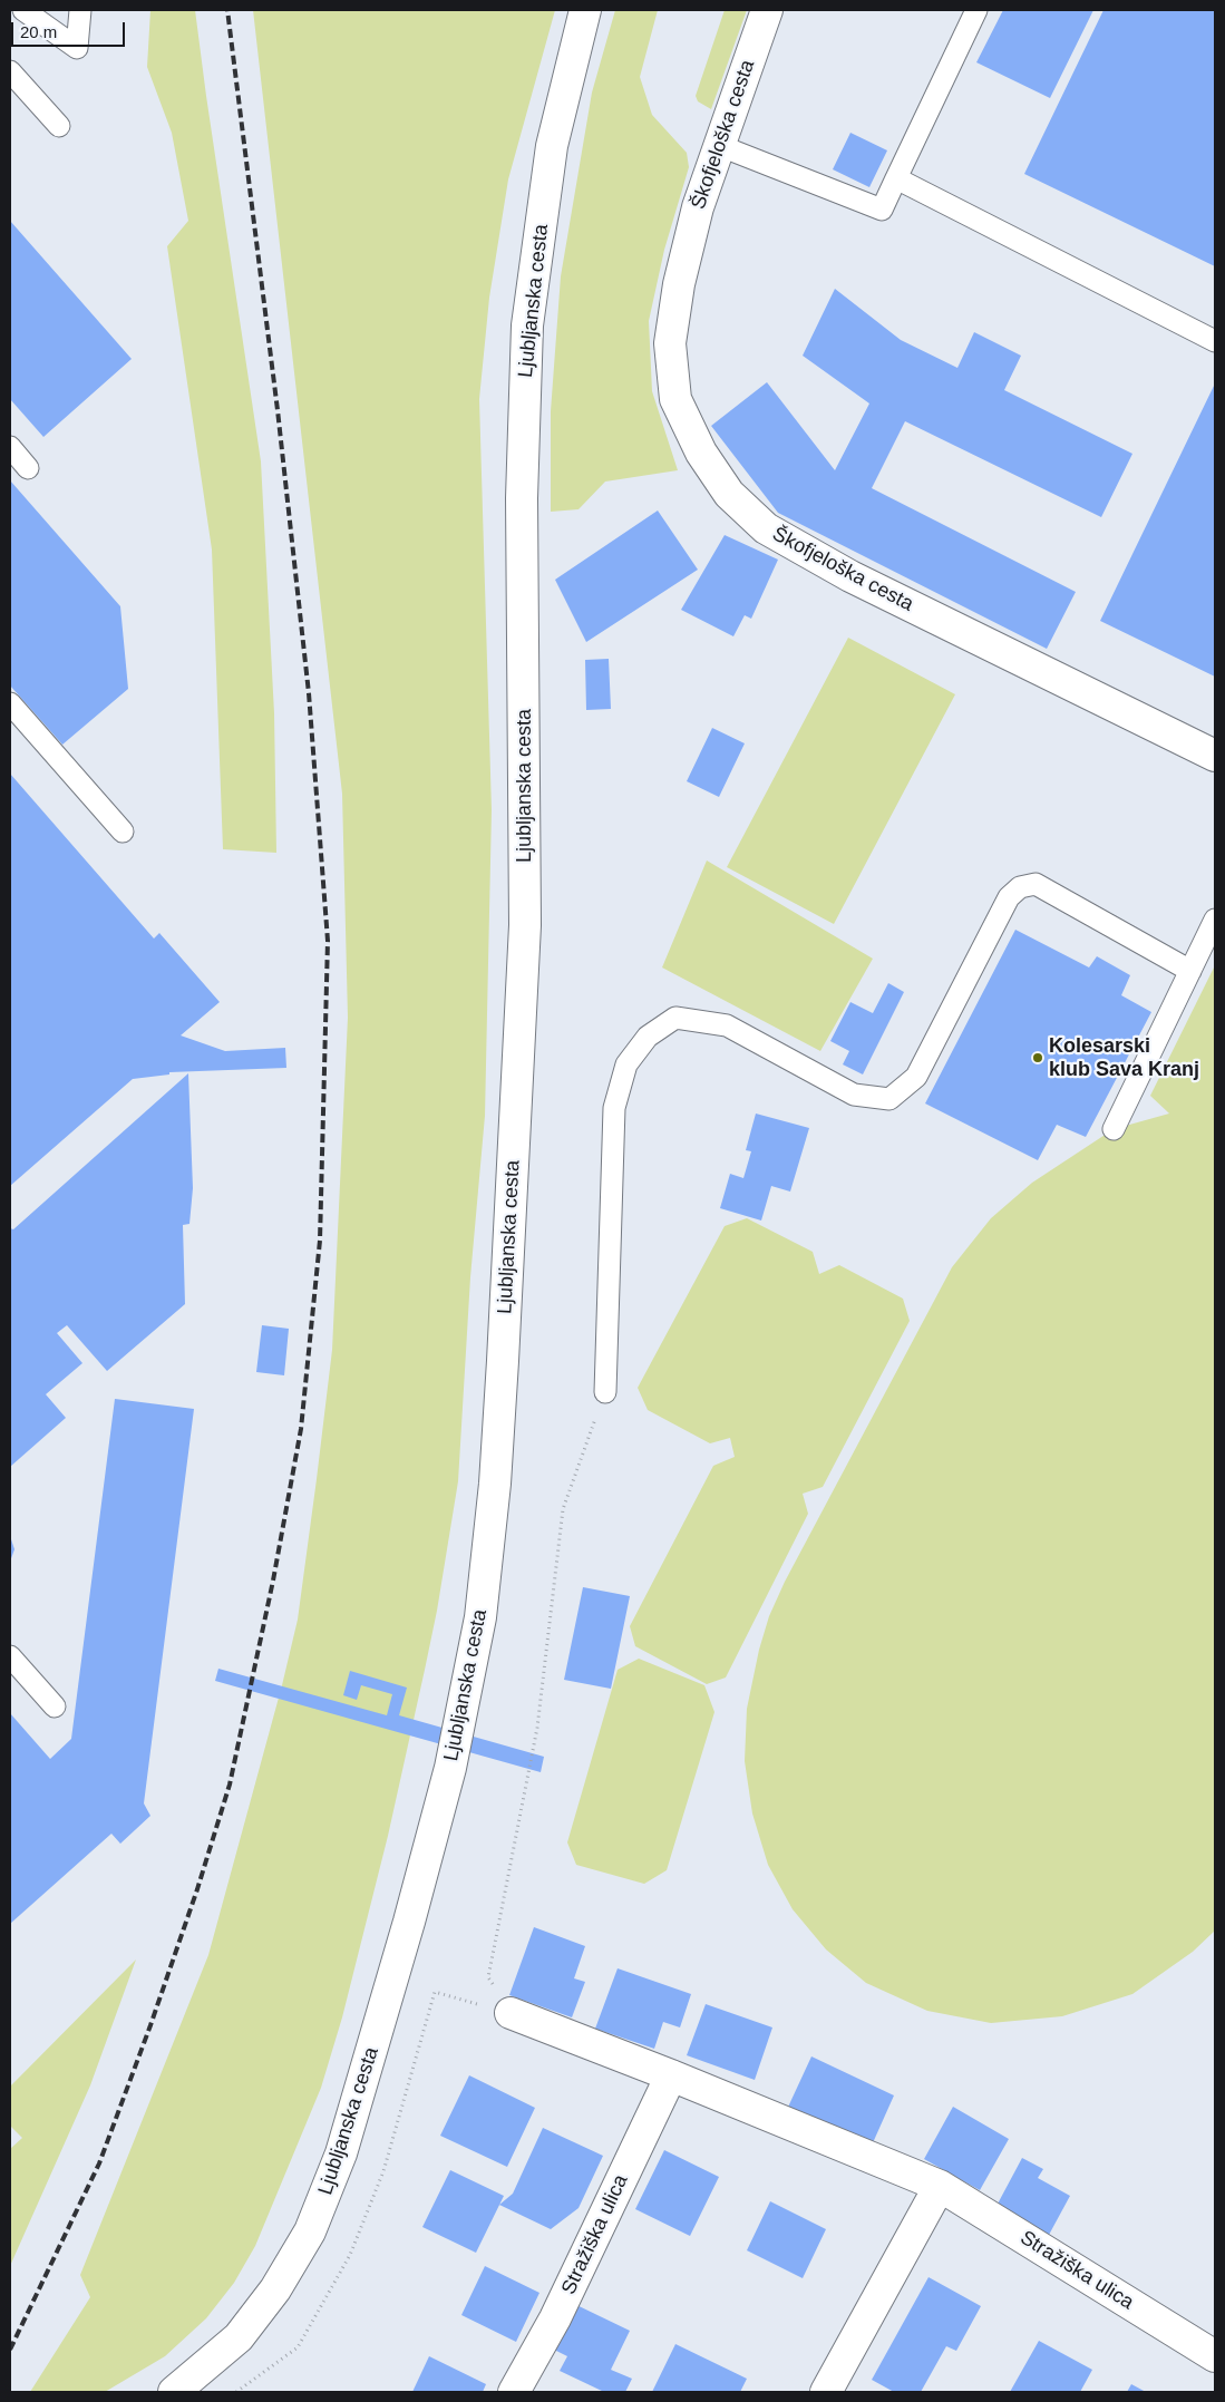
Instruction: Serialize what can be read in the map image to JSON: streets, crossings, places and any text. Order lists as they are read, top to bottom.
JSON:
{
  "streets": {
    "street": ["Škofjeloška cesta", "Ljubljanska cesta", "Stražiška ulica"]
  },
  "places": ["Kolesarski klub Sava Kranj"],
  "scale_bar": "20 m"
}
